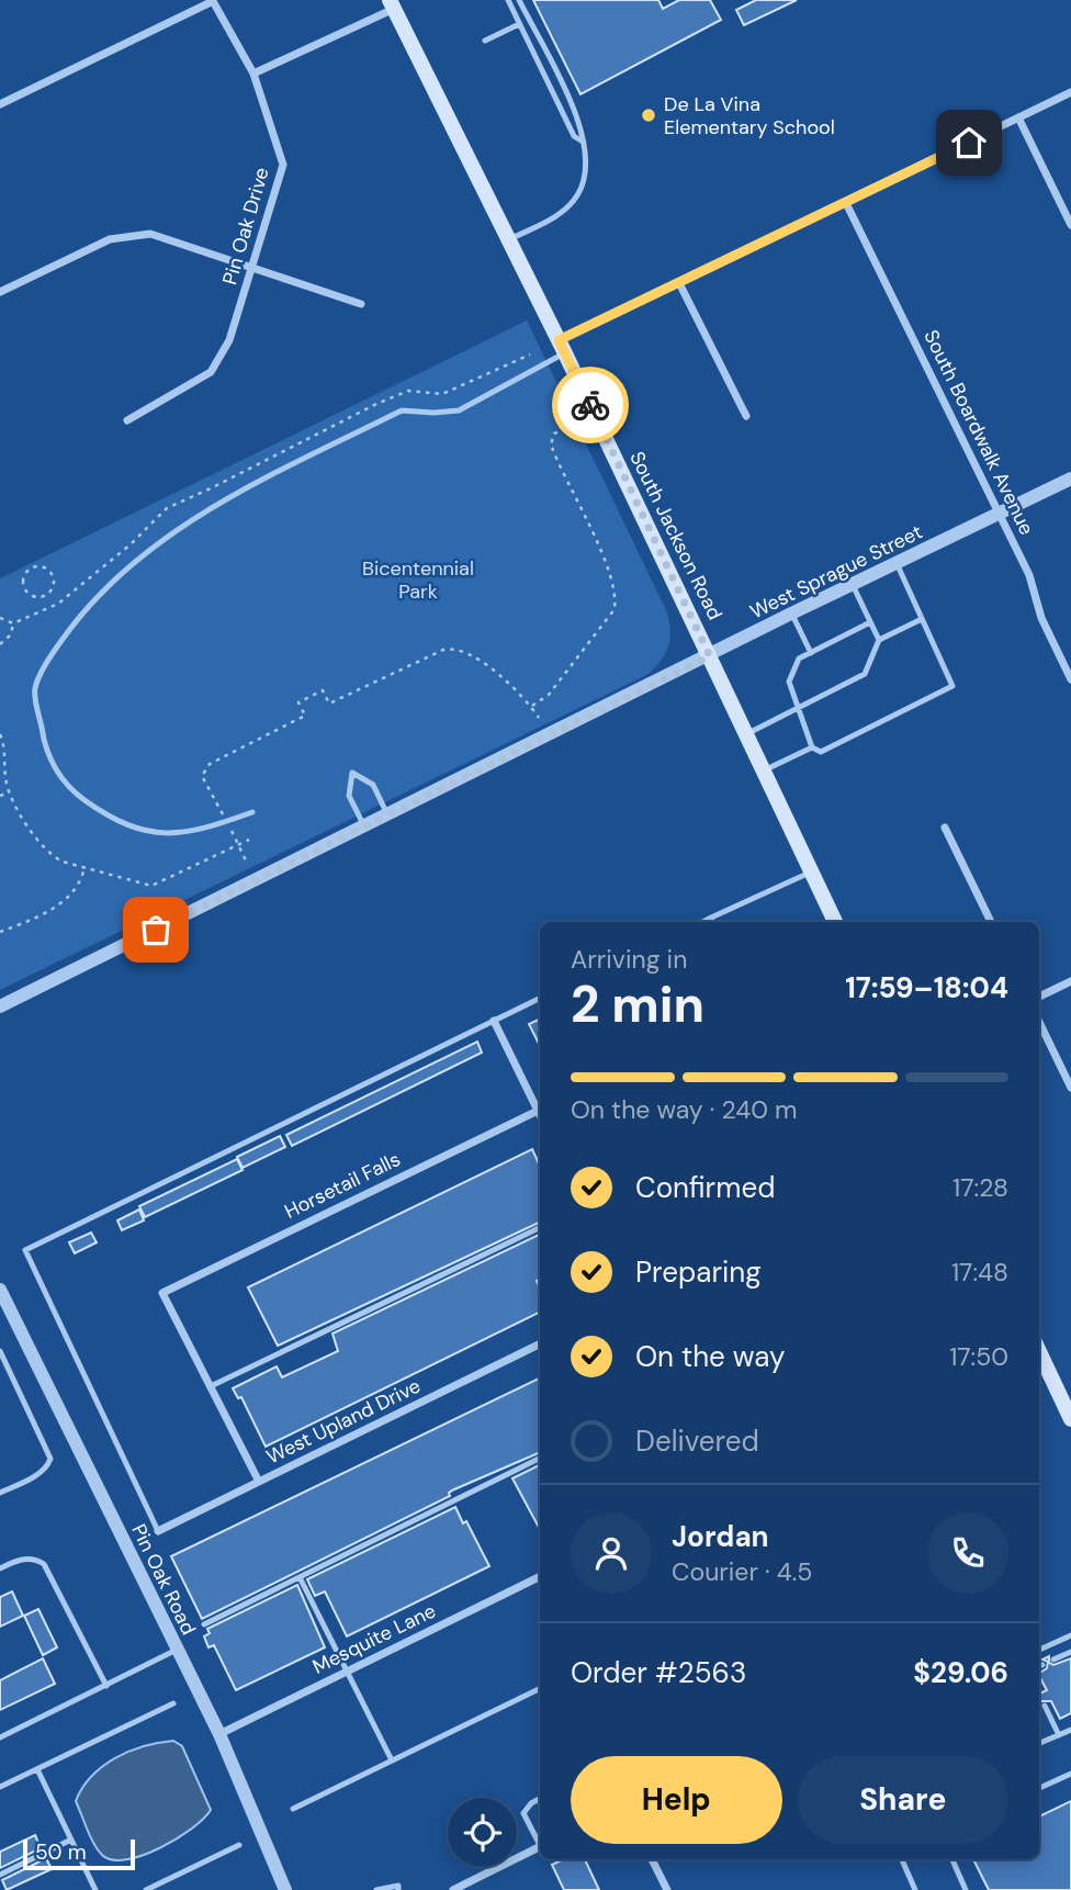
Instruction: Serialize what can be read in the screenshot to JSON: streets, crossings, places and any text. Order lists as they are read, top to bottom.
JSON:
{
  "streets": {
    "main road": ["South Jackson Road"],
    "street": [
      "Pin Oak Drive",
      "South Boardwalk Avenue",
      "West Sprague Street",
      "Horsetail Falls",
      "West Upland Drive",
      "Pin Oak Road",
      "Mesquite Lane"
    ]
  },
  "crossings": [
    ["South Boardwalk Avenue", "West Sprague Street"],
    ["South Jackson Road", "West Sprague Street"],
    ["Pin Oak Road", "Mesquite Lane"]
  ],
  "parks": ["Bicentennial Park"],
  "places": ["De La Vina Elementary School"],
  "scale_bar": "50 m",
  "page": {
    "heading": ["2 min", "Arriving in", "17:59–18:04"],
    "panel": [
      "Jordan",
      "Courier · 4.5",
      "Order #2563",
      "$29.06"
    ],
    "bar": "On the way · 240 m",
    "list": [
      ["Confirmed", "17:28"],
      ["Preparing", "17:48"],
      ["On the way", "17:50"],
      "Delivered"
    ],
    "buttons": ["Help", "Share"],
    "scale": "50 m"
  }
}
